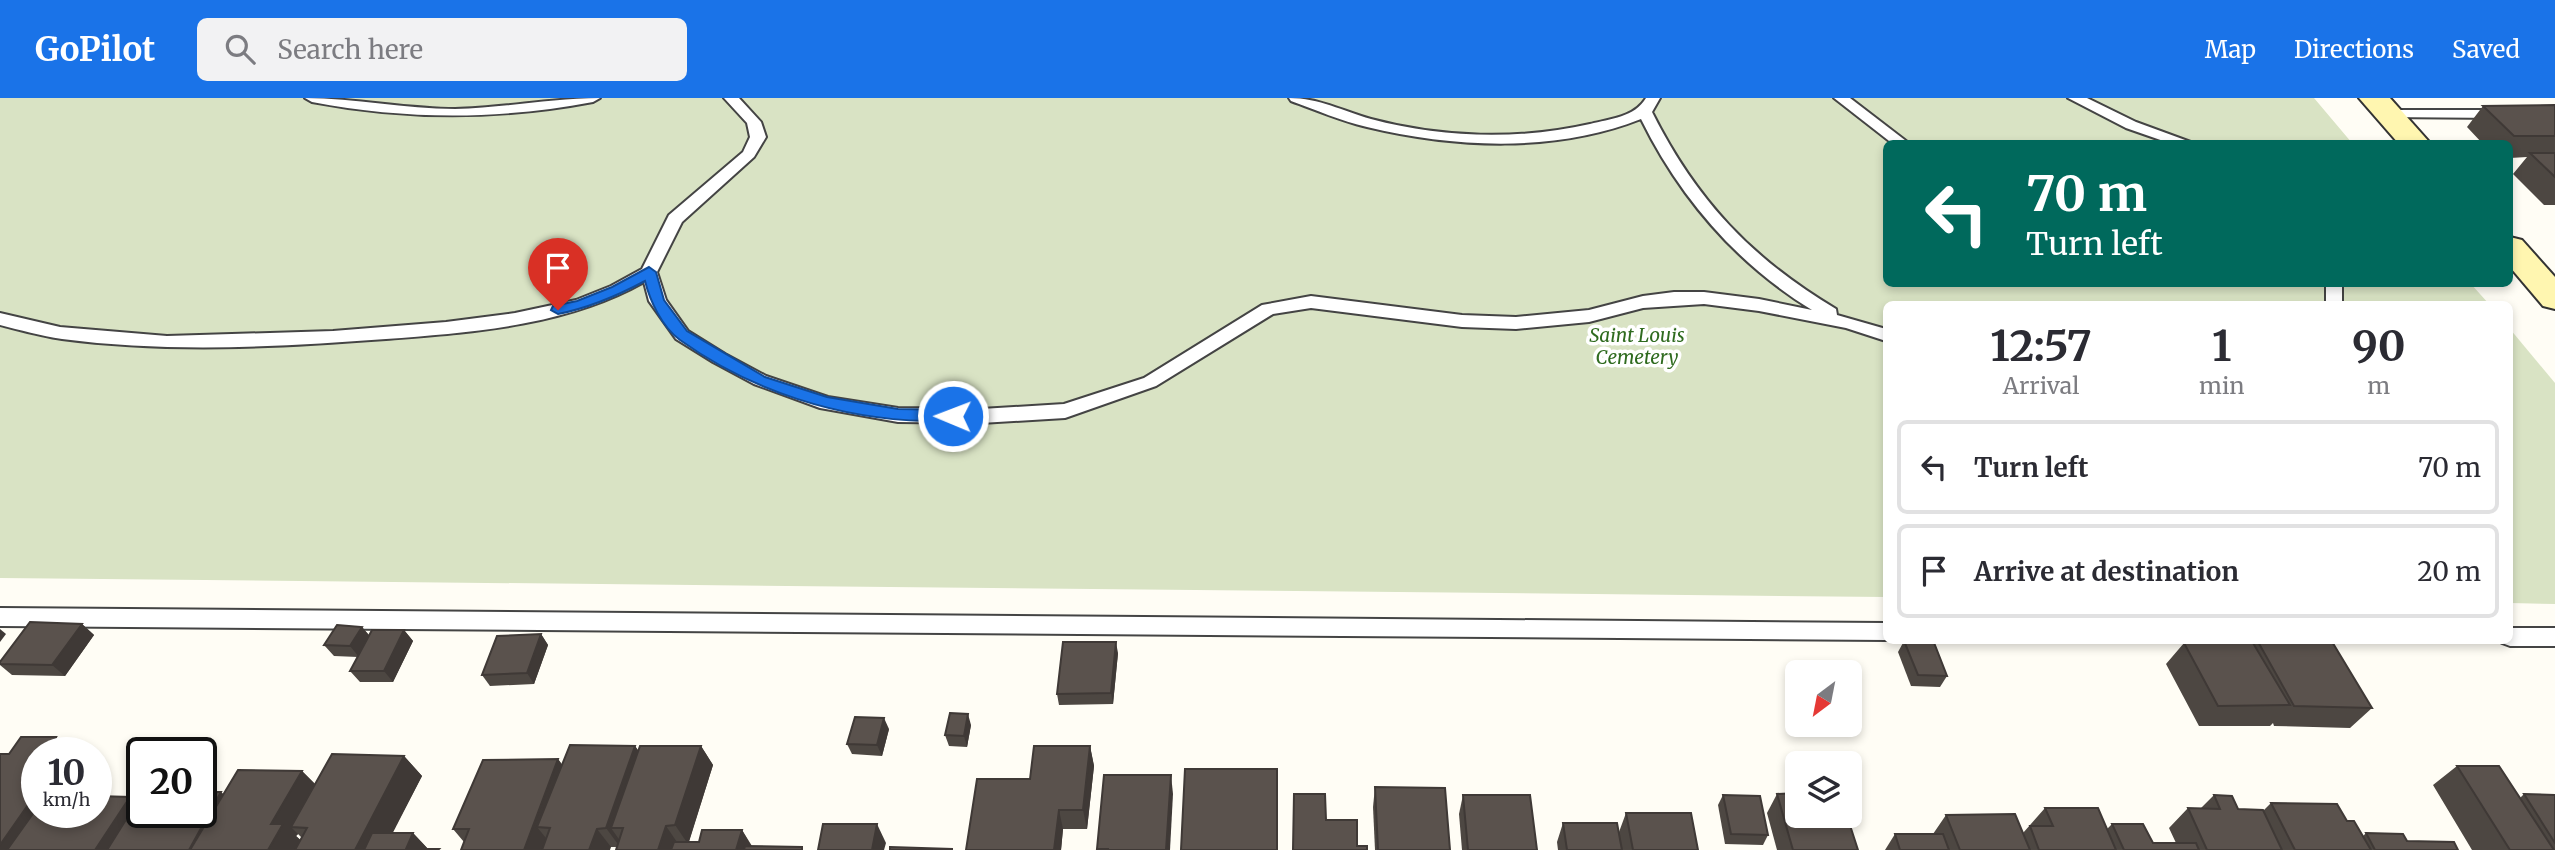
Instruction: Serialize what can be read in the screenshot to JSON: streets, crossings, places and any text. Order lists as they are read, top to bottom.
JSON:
{
  "parks": ["Saint Louis Cemetery"],
  "north": "bottom left",
  "page": {
    "header": "GoPilot",
    "search": "Search here",
    "nav": ["Map", "Directions", "Saved"],
    "turn": ["70 m", "Turn left"],
    "eta": [
      "12:57",
      "Arrival",
      "1",
      "min",
      "90",
      "m"
    ],
    "list": [
      {
        "name": "Turn left",
        "value": "70 m"
      },
      {
        "name": "Arrive at destination",
        "value": "20 m"
      }
    ],
    "speed": "10 km/h",
    "limit": "20"
  }
}
